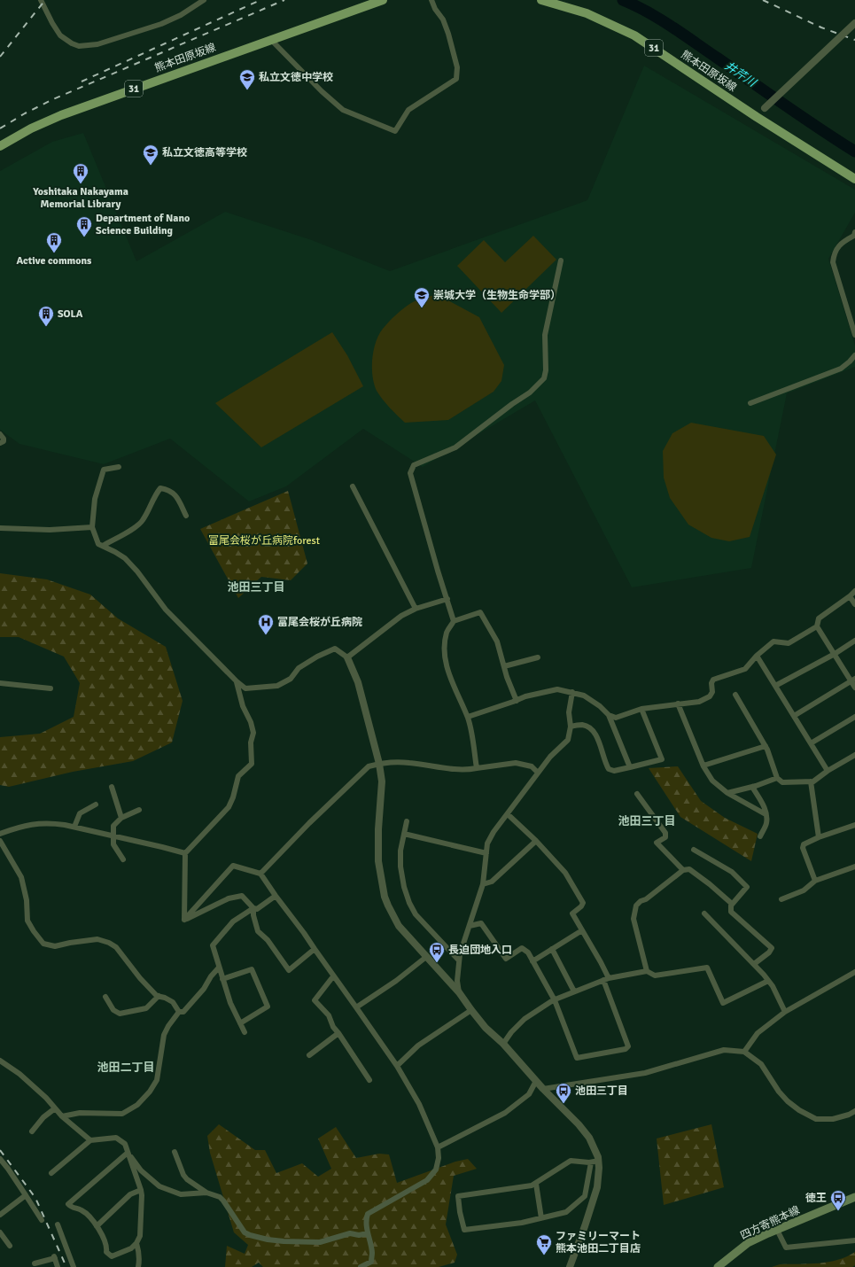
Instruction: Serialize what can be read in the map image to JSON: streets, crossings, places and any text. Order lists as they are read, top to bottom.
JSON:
{
  "streets": {
    "main road": ["31", "熊本田原坂線", "四方寄熊本線"]
  },
  "districts": ["池田三丁目", "池田三丁目", "池田二丁目"],
  "water": ["井芹川"],
  "parks": ["富尾会桜が丘病院forest"],
  "places": {
    "school or university": ["私立文徳中学校", "私立文徳高等学校", "崇城大学（生物生命学部）"],
    "building": [
      "Yoshitaka Nakayama Memorial Library",
      "Department of Nano Science Building",
      "Active commons",
      "SOLA"
    ],
    "hospital": ["富尾会桜が丘病院"],
    "bus stop": ["長迫団地入口", "池田三丁目", "徳王"],
    "supermarket": ["ファミリーマート 熊本池田二丁目店"]
  }
}
